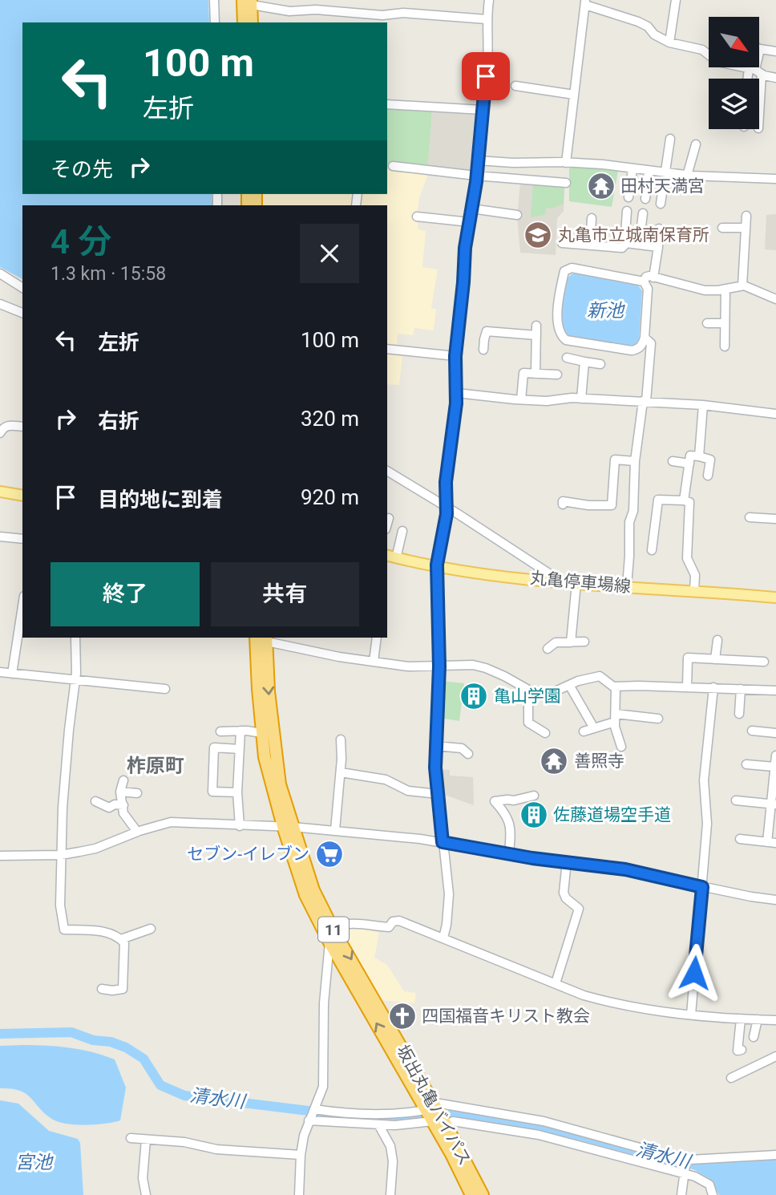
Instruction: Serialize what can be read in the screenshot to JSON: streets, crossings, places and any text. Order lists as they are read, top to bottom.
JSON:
{
  "streets": {
    "highway": ["11", "坂出丸亀バイパス"],
    "main road": ["丸亀停車場線"]
  },
  "districts": ["柞原町"],
  "water": ["新池", "清水川", "宮池"],
  "places": {
    "temple": ["田村天満宮", "善照寺"],
    "school or university": ["丸亀市立城南保育所"],
    "building": ["亀山学園", "佐藤道場空手道"],
    "supermarket": ["セブン-イレブン"],
    "church": ["四国福音キリスト教会"]
  },
  "north": "bottom right",
  "page": {
    "turn": ["100 m", "左折"],
    "then": "その先",
    "heading": ["4 分", "1.3 km · 15:58"],
    "list": [
      {
        "name": "左折",
        "value": "100 m"
      },
      {
        "name": "右折",
        "value": "320 m"
      },
      {
        "name": "目的地に到着",
        "value": "920 m"
      }
    ],
    "buttons": ["終了", "共有"]
  }
}
